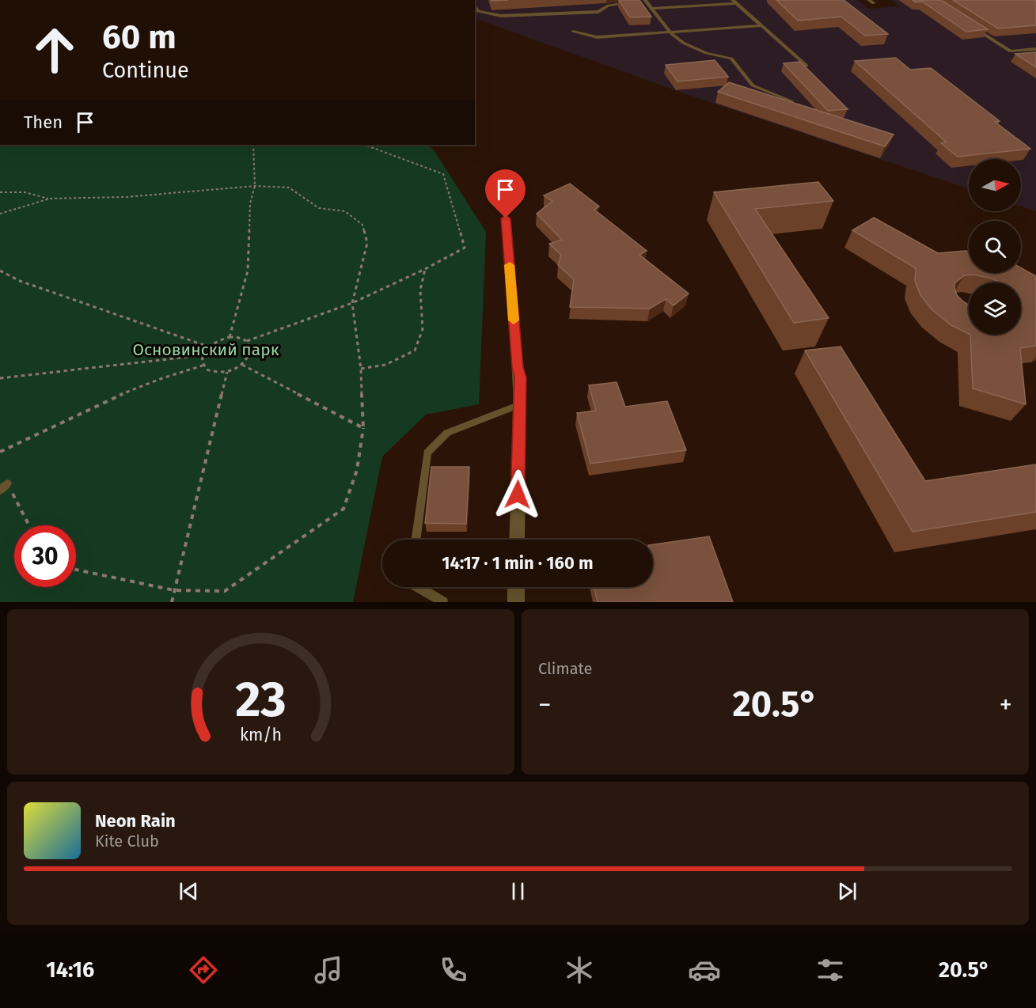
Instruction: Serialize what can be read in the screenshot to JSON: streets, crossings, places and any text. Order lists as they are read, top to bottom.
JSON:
{
  "parks": ["Основинский парк"],
  "north": "right",
  "page": {
    "turn": ["60 m", "Continue"],
    "then": "Then",
    "limit": "30",
    "trip": "14:17 · 1 min · 160 m",
    "tile": "Climate",
    "heat": ["−", "20.5°", "+"],
    "song": ["Neon Rain", "Kite Club"],
    "tabs": ["14:16", "20.5°"],
    "gauge": ["23", "km/h"]
  }
}
